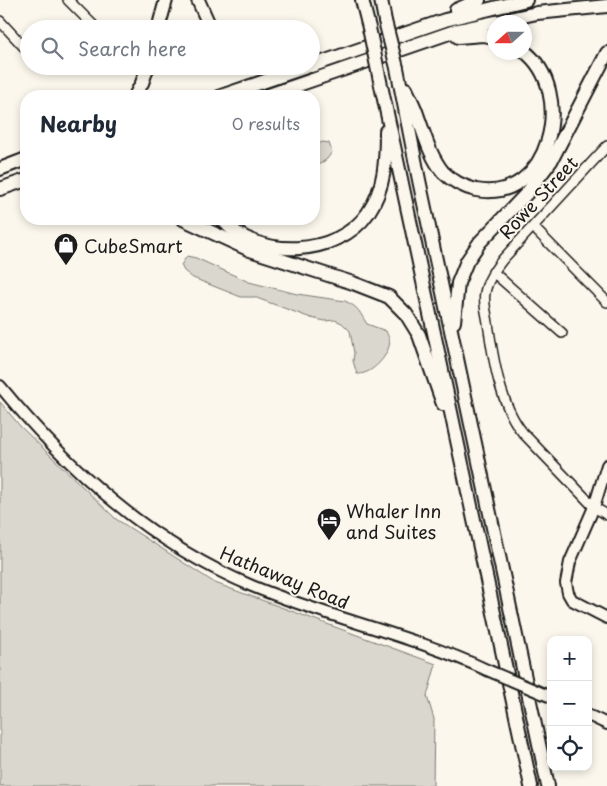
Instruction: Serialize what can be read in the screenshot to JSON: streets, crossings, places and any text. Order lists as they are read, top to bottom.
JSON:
{
  "streets": {
    "main road": ["Hathaway Road"],
    "street": ["Rowe Street"]
  },
  "places": {
    "shop": ["CubeSmart"],
    "hotel": ["Whaler Inn and Suites"]
  },
  "north": "left",
  "page": {
    "search": "Search here",
    "heading": ["Nearby", "0 results"],
    "map_buttons": ["+", "−"]
  }
}
